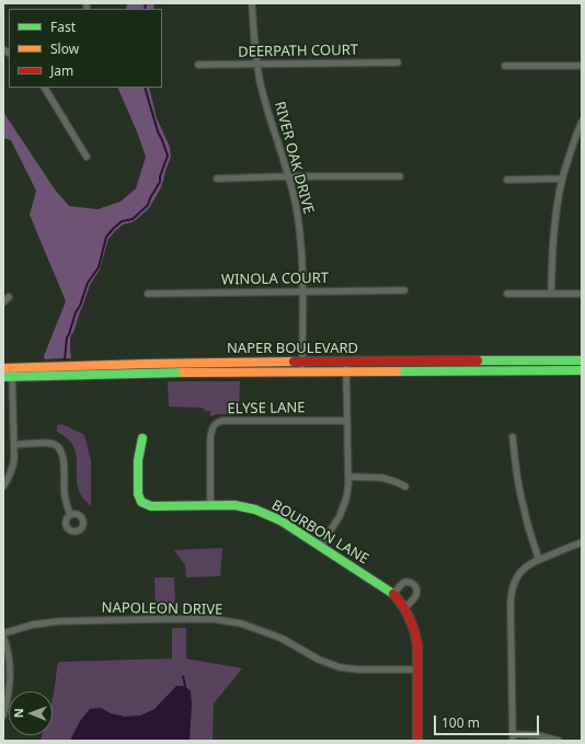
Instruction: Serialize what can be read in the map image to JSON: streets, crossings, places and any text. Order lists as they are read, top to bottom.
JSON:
{
  "streets": {
    "main road": ["NAPER BOULEVARD", "BOURBON LANE"],
    "street": [
      "DEERPATH COURT",
      "RIVER OAK DRIVE",
      "WINOLA COURT",
      "ELYSE LANE",
      "NAPOLEON DRIVE"
    ]
  },
  "crossings": [
    ["DEERPATH COURT", "RIVER OAK DRIVE"],
    ["RIVER OAK DRIVE", "WINOLA COURT"],
    ["RIVER OAK DRIVE", "NAPER BOULEVARD"],
    ["ELYSE LANE", "BOURBON LANE"],
    ["BOURBON LANE", "NAPOLEON DRIVE"]
  ],
  "legend": ["Fast", "Slow", "Jam"],
  "scale_bar": "100 m",
  "north": "left"
}
